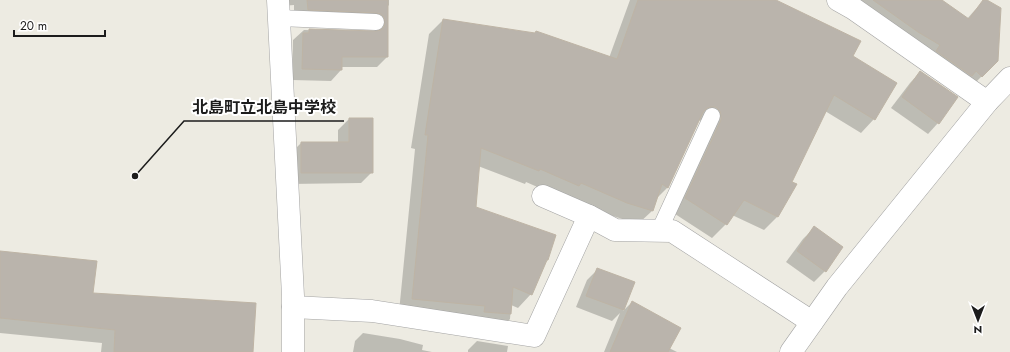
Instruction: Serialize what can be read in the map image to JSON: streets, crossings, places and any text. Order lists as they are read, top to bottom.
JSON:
{
  "places": ["北島町立北島中学校"],
  "scale_bar": "20 m",
  "north": "bottom"
}
